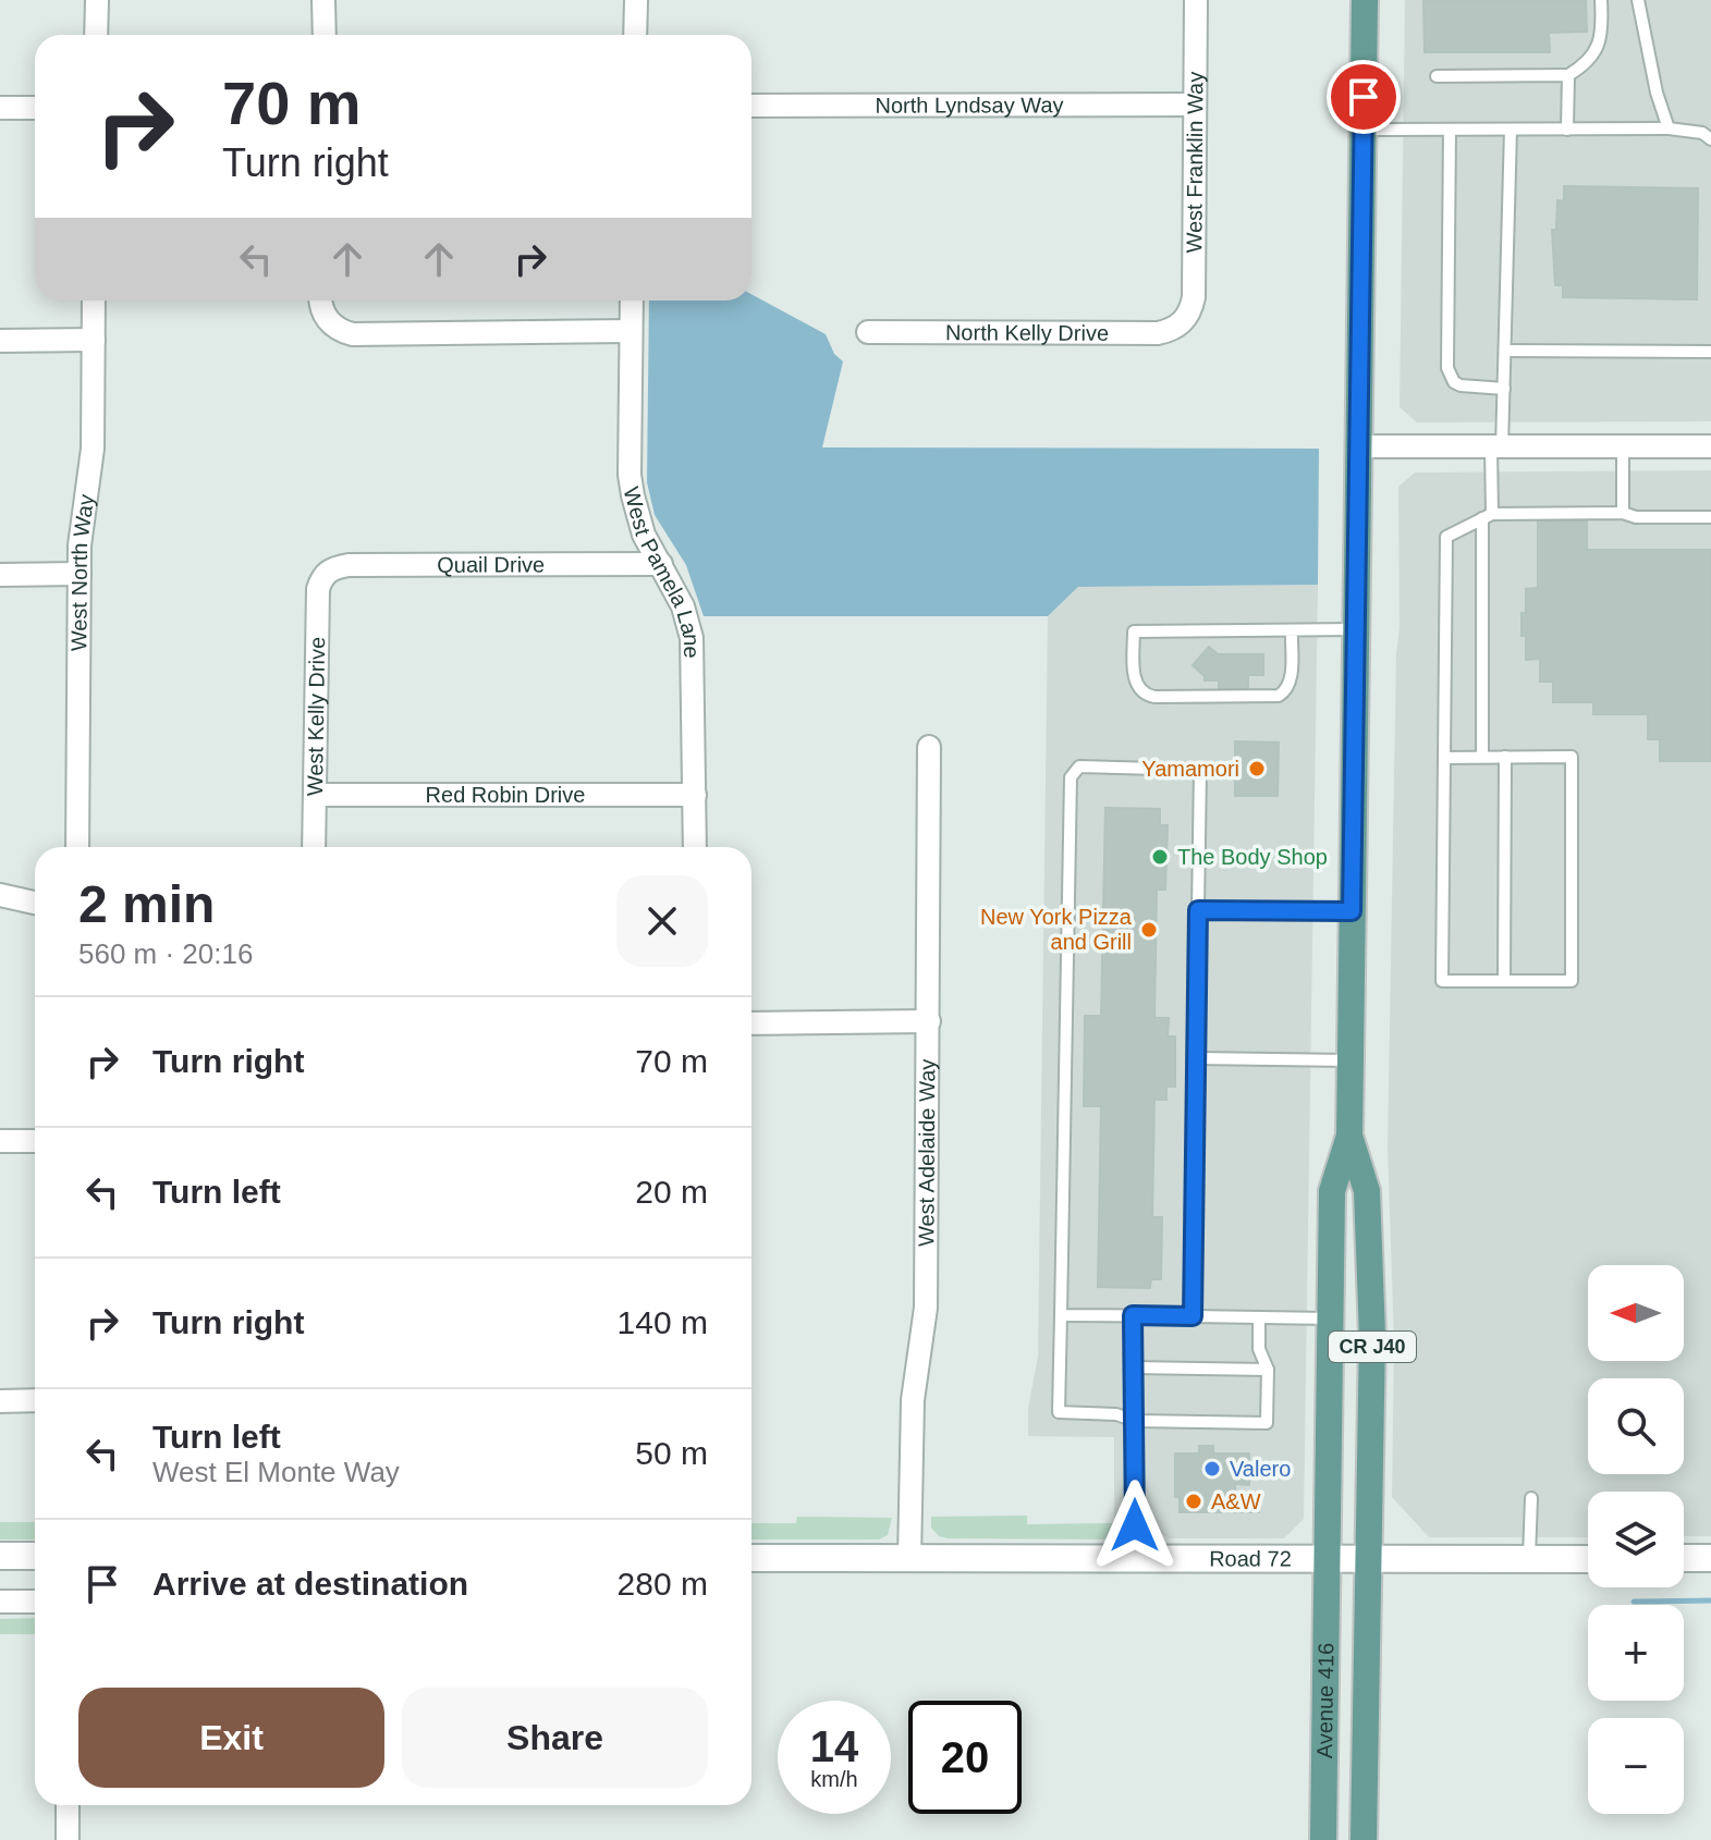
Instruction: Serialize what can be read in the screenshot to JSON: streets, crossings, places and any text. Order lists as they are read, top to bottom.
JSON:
{
  "streets": {
    "main road": ["CR J40", "Avenue 416"],
    "street": [
      "North Lyndsay Way",
      "West Franklin Way",
      "North Kelly Drive",
      "Quail Drive",
      "West North Way",
      "West Pamela Lane",
      "West Kelly Drive",
      "Red Robin Drive",
      "West Adelaide Way",
      "Road 72"
    ]
  },
  "crossings": [
    ["North Lyndsay Way", "West Franklin Way"],
    ["West Franklin Way", "North Kelly Drive"],
    ["Quail Drive", "West Pamela Lane"],
    ["Quail Drive", "West Kelly Drive"],
    ["West Pamela Lane", "Red Robin Drive"],
    ["West Kelly Drive", "Red Robin Drive"],
    ["West Adelaide Way", "Road 72"],
    ["CR J40", "Road 72"],
    ["CR J40", "Avenue 416"],
    ["Road 72", "Avenue 416"]
  ],
  "places": [
    "Yamamori",
    "The Body Shop",
    "New York Pizza and Grill",
    "Valero",
    "A&W"
  ],
  "north": "left",
  "page": {
    "turn": ["70 m", "Turn right"],
    "heading": ["2 min", "560 m · 20:16"],
    "list": [
      {
        "name": "Turn right",
        "value": "70 m"
      },
      {
        "name": "Turn left",
        "value": "20 m"
      },
      {
        "name": "Turn right",
        "value": "140 m"
      },
      {
        "name": "Turn left",
        "note": "West El Monte Way",
        "value": "50 m"
      },
      {
        "name": "Arrive at destination",
        "value": "280 m"
      }
    ],
    "map_buttons": ["+", "−"],
    "buttons": ["Exit", "Share"],
    "speed": "14 km/h",
    "limit": "20"
  }
}
